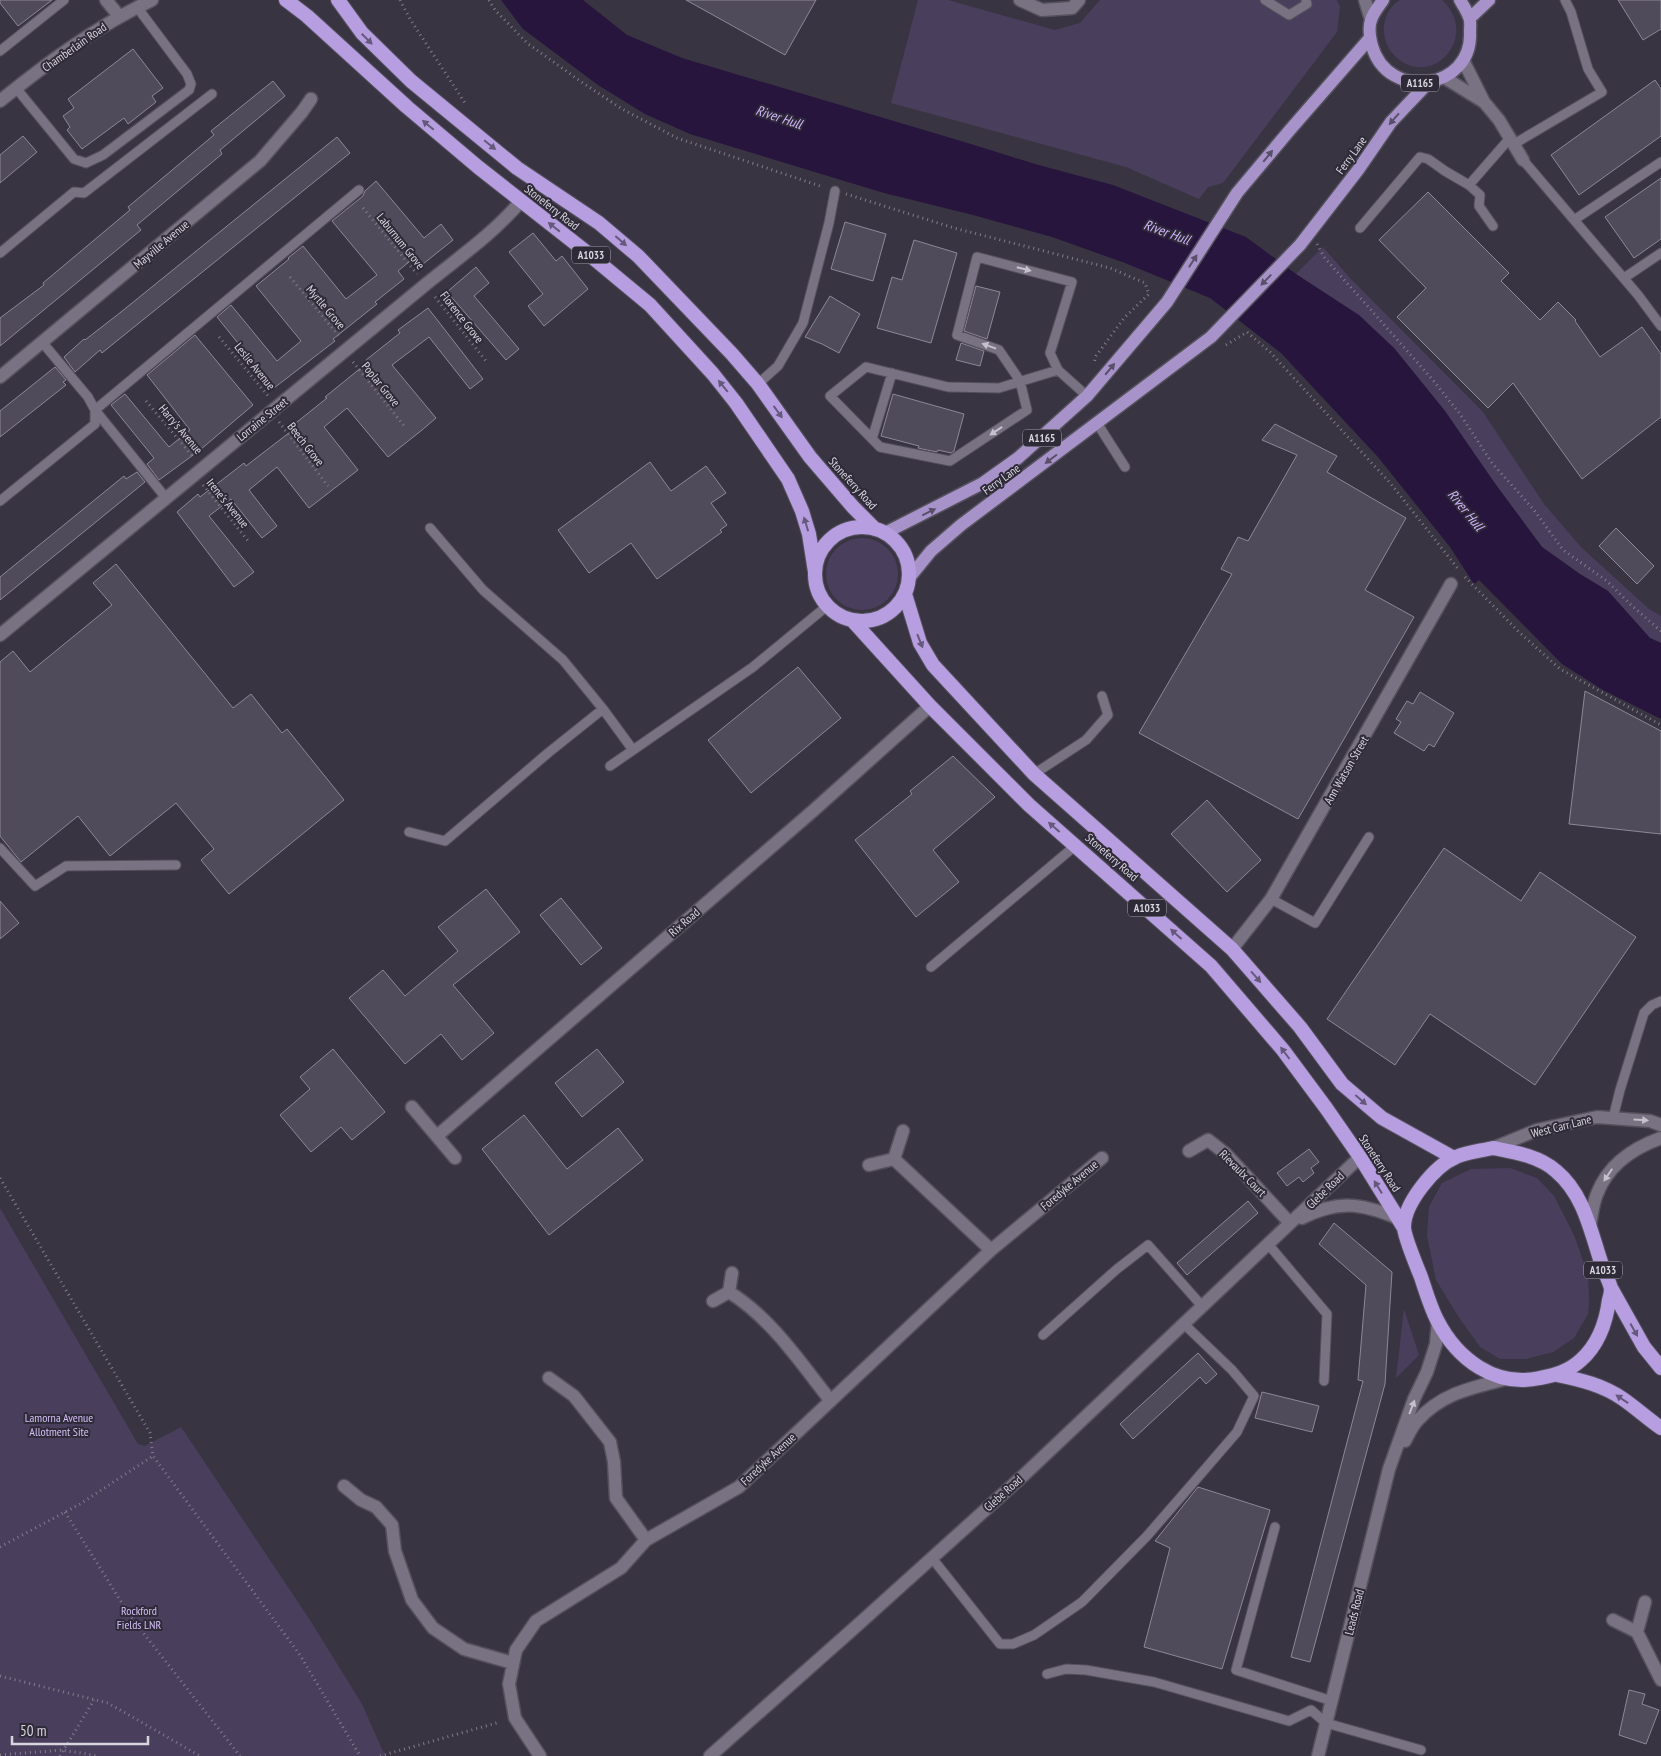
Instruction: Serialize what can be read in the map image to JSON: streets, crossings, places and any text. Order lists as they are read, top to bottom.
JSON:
{
  "streets": {
    "highway": ["Stoneferry Road", "A1033"],
    "main road": ["A1165", "Ferry Lane"],
    "street": [
      "Chamberlain Road",
      "Mayville Avenue",
      "Lorraine Street",
      "Ann Watson Street",
      "Rix Road",
      "West Carr Lane",
      "Rievaulx Court",
      "Foredyke Avenue",
      "Glebe Road",
      "Leads Road"
    ],
    "path": [
      "Laburnum Grove",
      "Myrtle Grove",
      "Florence Grove",
      "Leslie Avenue",
      "Poplar Grove",
      "Harry's Avenue",
      "Beech Grove",
      "Irene's Avenue"
    ]
  },
  "crossings": [
    ["A1165", "Ferry Lane"],
    ["Ferry Lane", "Stoneferry Road"],
    ["Stoneferry Road", "A1033"],
    ["Stoneferry Road", "Lorraine Street"],
    ["Stoneferry Road", "Ann Watson Street"],
    ["Stoneferry Road", "Rix Road"],
    ["Stoneferry Road", "Glebe Road"],
    ["Laburnum Grove", "Florence Grove"],
    ["Laburnum Grove", "Lorraine Street"],
    ["A1033", "West Carr Lane"],
    ["A1033", "Glebe Road"],
    ["A1033", "Leads Road"],
    ["Myrtle Grove", "Poplar Grove"],
    ["Myrtle Grove", "Lorraine Street"],
    ["Florence Grove", "Lorraine Street"],
    ["Leslie Avenue", "Lorraine Street"],
    ["Leslie Avenue", "Beech Grove"],
    ["Poplar Grove", "Lorraine Street"],
    ["Lorraine Street", "Harry's Avenue"],
    ["Lorraine Street", "Beech Grove"],
    ["Lorraine Street", "Irene's Avenue"],
    ["Harry's Avenue", "Irene's Avenue"],
    ["Rievaulx Court", "Glebe Road"]
  ],
  "water": ["River Hull"],
  "parks": ["Lamorna Avenue Allotment Site", "Rockford Fields LNR"],
  "scale_bar": "50 m"
}
